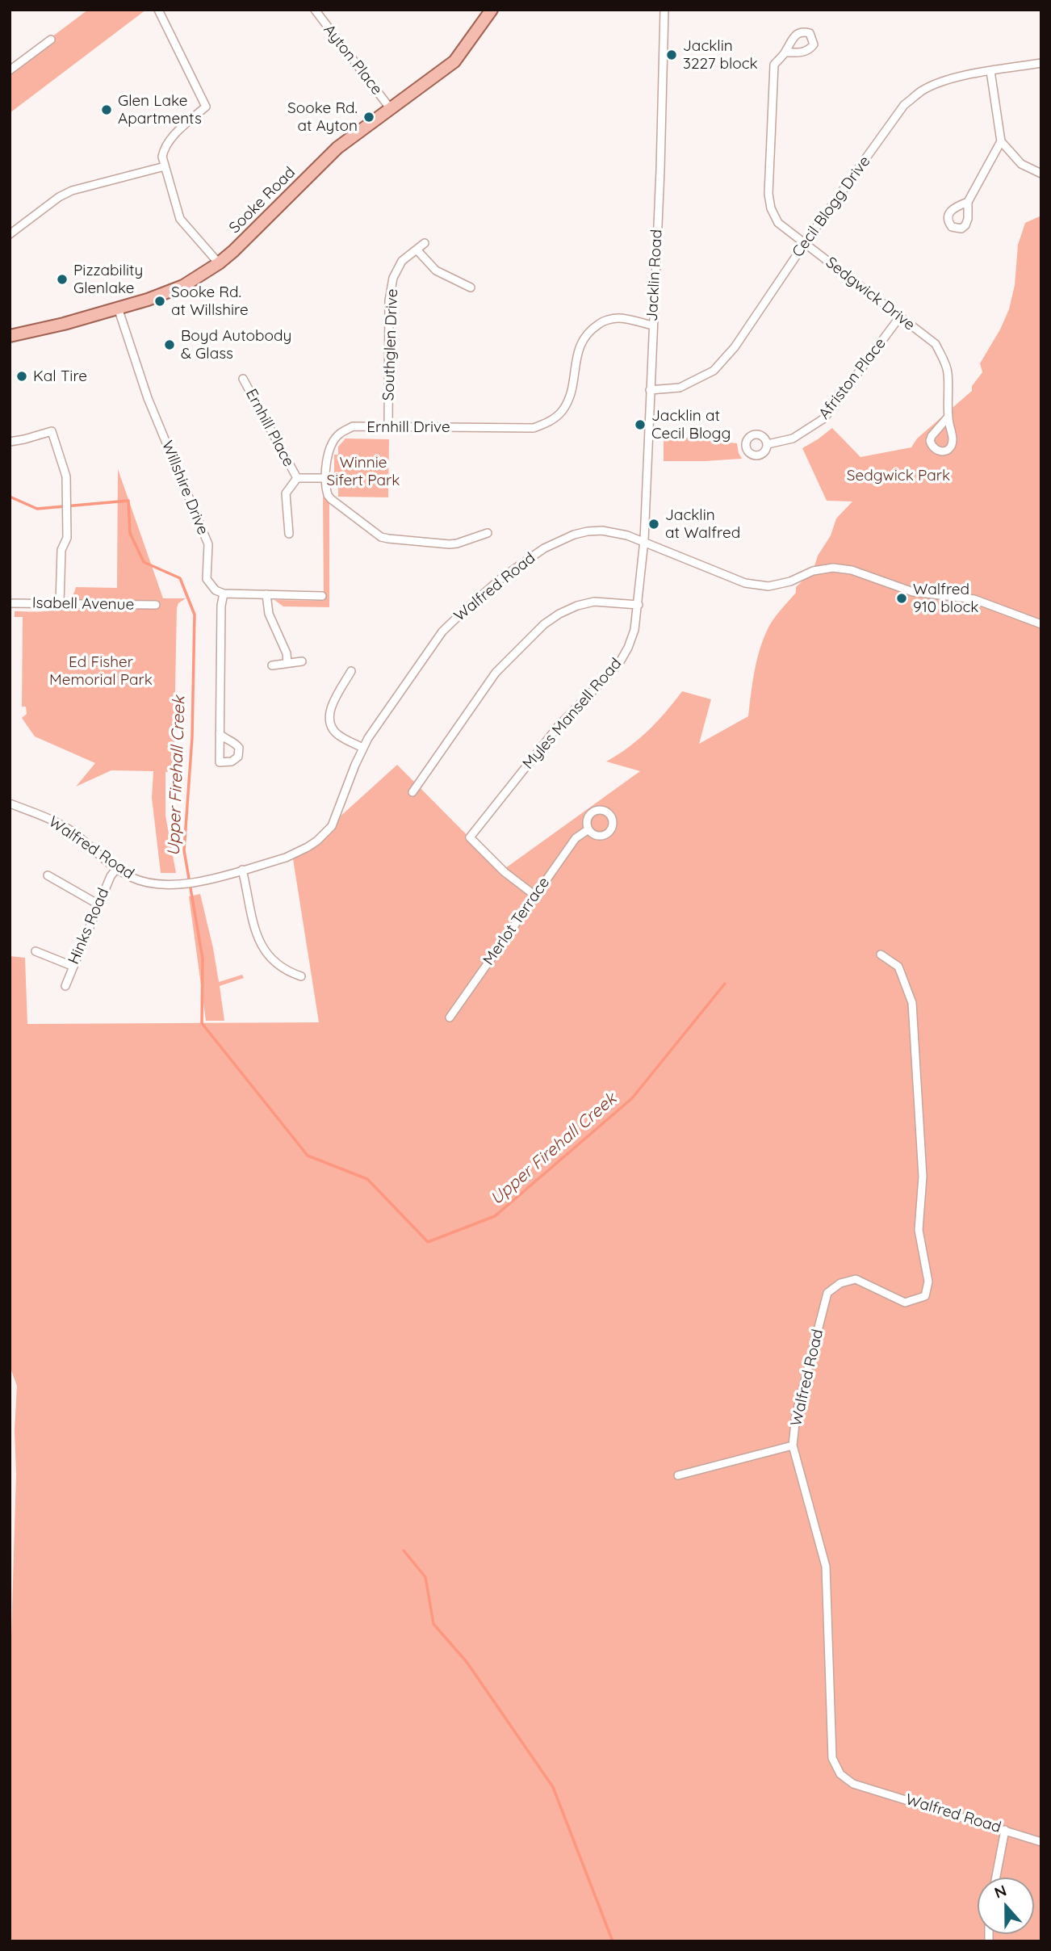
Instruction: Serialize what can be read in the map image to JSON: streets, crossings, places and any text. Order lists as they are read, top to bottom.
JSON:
{
  "streets": {
    "main road": ["Sooke Road"],
    "street": [
      "Ayton Place",
      "Cecil Blogg Drive",
      "Jacklin Road",
      "Sedgwick Drive",
      "Southglen Drive",
      "Afriston Place",
      "Ernhill Drive",
      "Ernhill Place",
      "Willshire Drive",
      "Walfred Road",
      "Isabell Avenue",
      "Myles Mansell Road",
      "Merlot Terrace",
      "Hinks Road"
    ]
  },
  "crossings": [
    ["Ayton Place", "Sooke Road"],
    ["Sooke Road", "Willshire Drive"],
    ["Cecil Blogg Drive", "Jacklin Road"],
    ["Cecil Blogg Drive", "Sedgwick Drive"],
    ["Jacklin Road", "Ernhill Drive"],
    ["Jacklin Road", "Walfred Road"],
    ["Jacklin Road", "Myles Mansell Road"],
    ["Sedgwick Drive", "Afriston Place"],
    ["Southglen Drive", "Ernhill Drive"],
    ["Ernhill Drive", "Ernhill Place"],
    ["Walfred Road", "Myles Mansell Road"],
    ["Walfred Road", "Hinks Road"],
    ["Myles Mansell Road", "Merlot Terrace"]
  ],
  "water": ["Upper Firehall Creek"],
  "parks": ["Winnie Sifert Park", "Sedgwick Park", "Ed Fisher Memorial Park"],
  "places": [
    "Jacklin 3227 block",
    "Glen Lake Apartments",
    "Sooke Rd. at Ayton",
    "Pizzability Glenlake",
    "Sooke Rd. at Willshire",
    "Boyd Autobody & Glass",
    "Kal Tire",
    "Jacklin at Cecil Blogg",
    "Jacklin at Walfred",
    "Walfred 910 block"
  ],
  "north": "top"
}
